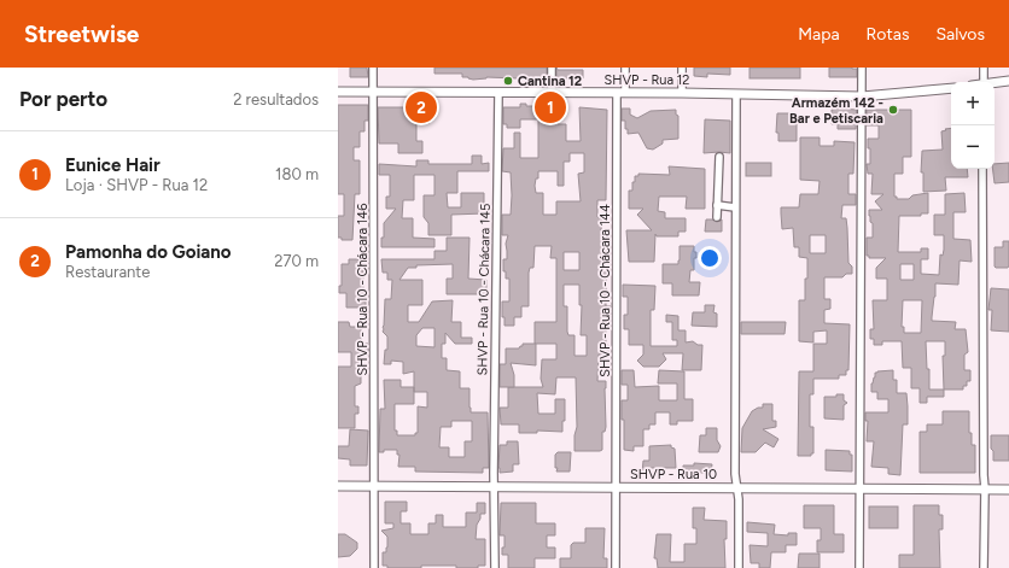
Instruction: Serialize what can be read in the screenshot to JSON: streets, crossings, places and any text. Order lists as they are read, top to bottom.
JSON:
{
  "streets": {
    "street": [
      "SHVP - Rua 12",
      "SHVP - Rua 10 - Chácara 146",
      "SHVP - Rua 10 - Chácara 145",
      "SHVP - Rua 10 - Chácara 144",
      "SHVP - Rua 10"
    ]
  },
  "crossings": [
    ["SHVP - Rua 12", "SHVP - Rua 10 - Chácara 146"],
    ["SHVP - Rua 12", "SHVP - Rua 10 - Chácara 145"],
    ["SHVP - Rua 12", "SHVP - Rua 10 - Chácara 144"],
    ["SHVP - Rua 10 - Chácara 146", "SHVP - Rua 10"],
    ["SHVP - Rua 10 - Chácara 145", "SHVP - Rua 10"],
    ["SHVP - Rua 10 - Chácara 144", "SHVP - Rua 10"]
  ],
  "places": ["Cantina 12", "Armazém 142 - Bar e Petiscaria"],
  "page": {
    "header": "Streetwise",
    "nav": ["Mapa", "Rotas", "Salvos"],
    "heading": ["Por perto", "2 resultados"],
    "map_buttons": ["+", "−"],
    "pins": ["1", "2"],
    "list": [
      {
        "mark": "1",
        "name": "Eunice Hair",
        "note": "Loja · SHVP - Rua 12",
        "value": "180 m"
      },
      {
        "mark": "2",
        "name": "Pamonha do Goiano",
        "note": "Restaurante",
        "value": "270 m"
      }
    ]
  }
}
